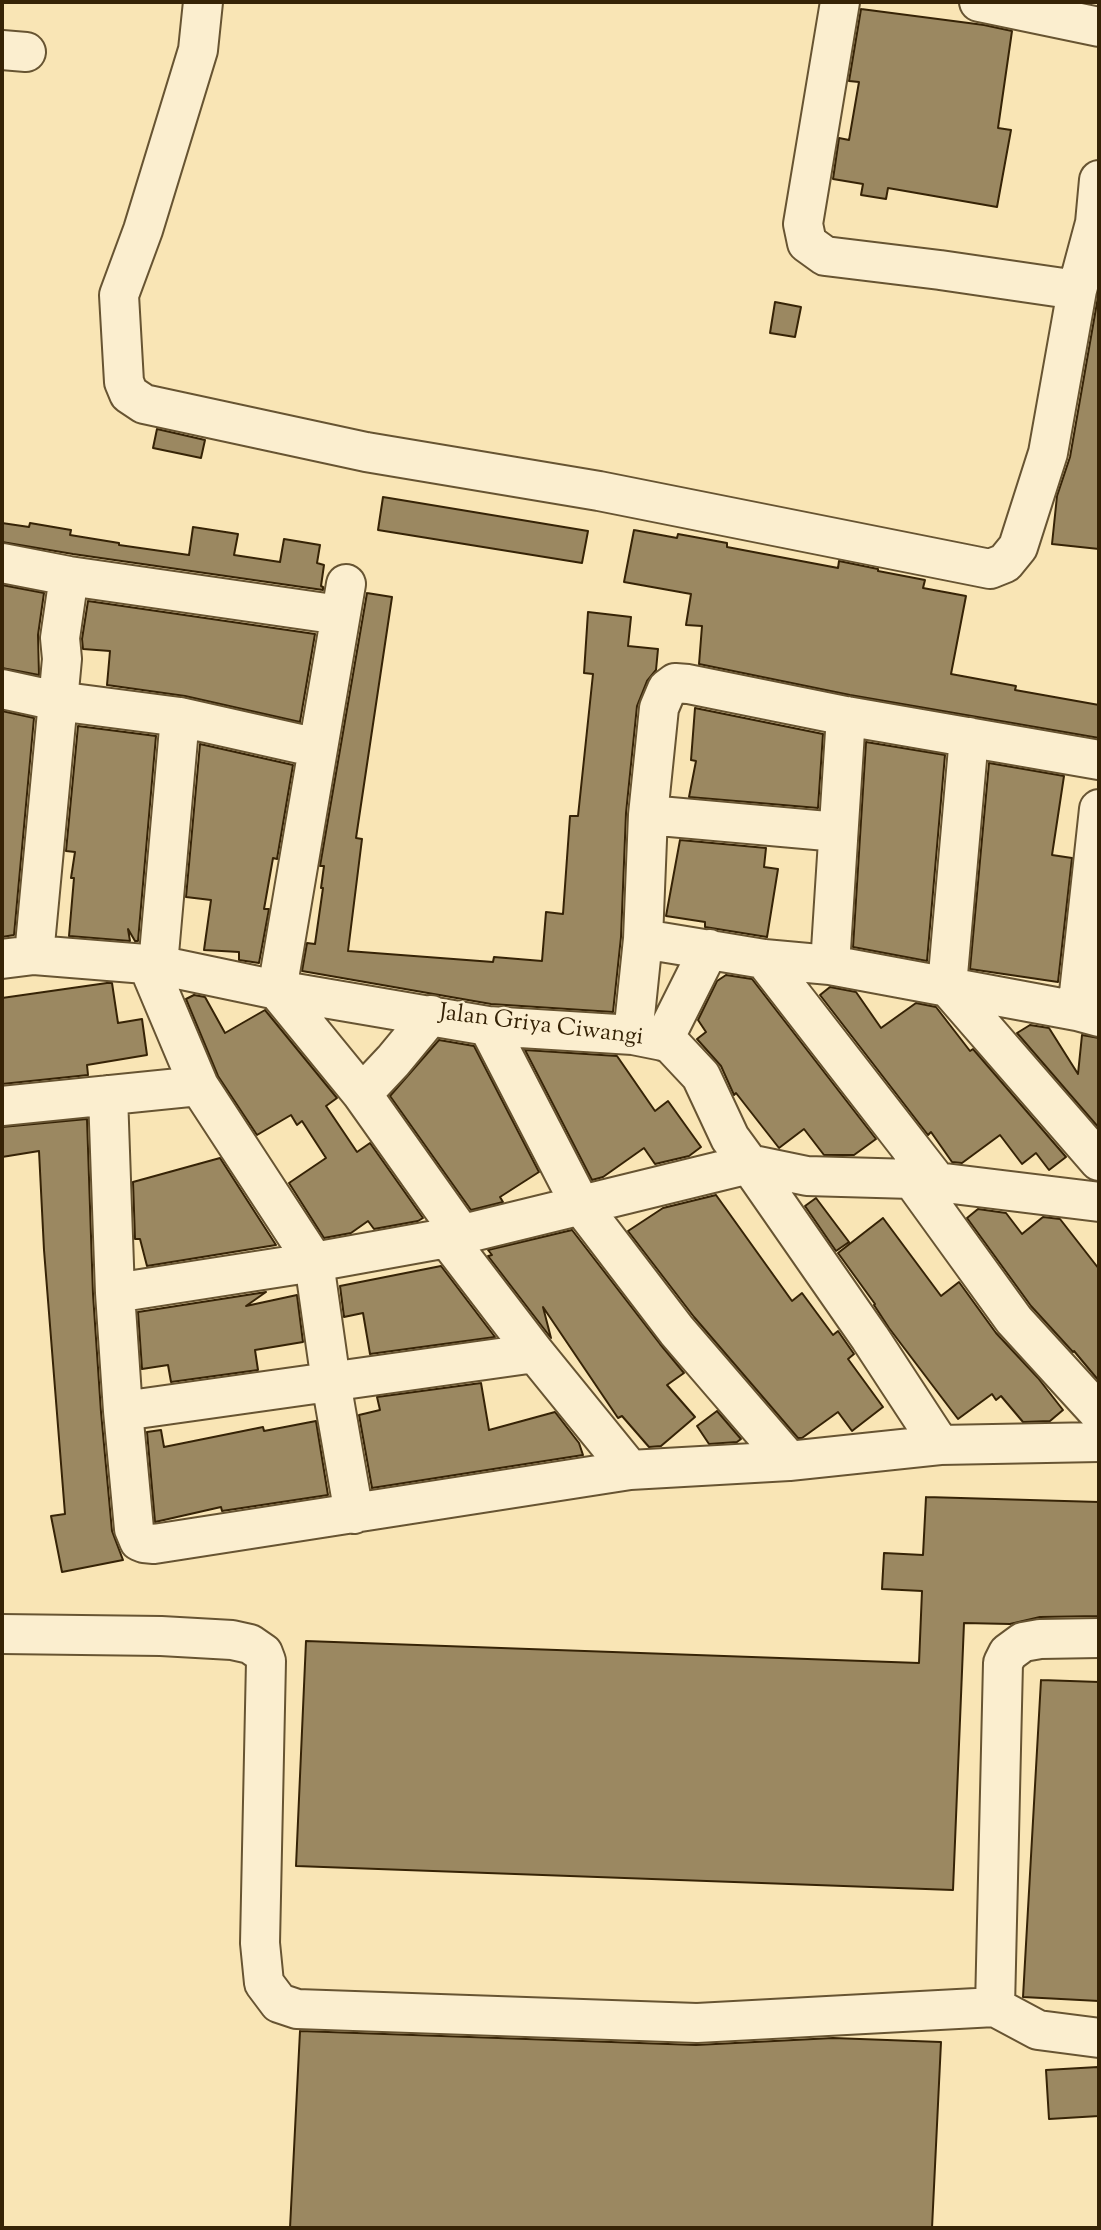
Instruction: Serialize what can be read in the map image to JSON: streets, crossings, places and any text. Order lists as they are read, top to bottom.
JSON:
{
  "streets": {
    "street": ["Jalan Griya Ciwangi"]
  }
}
